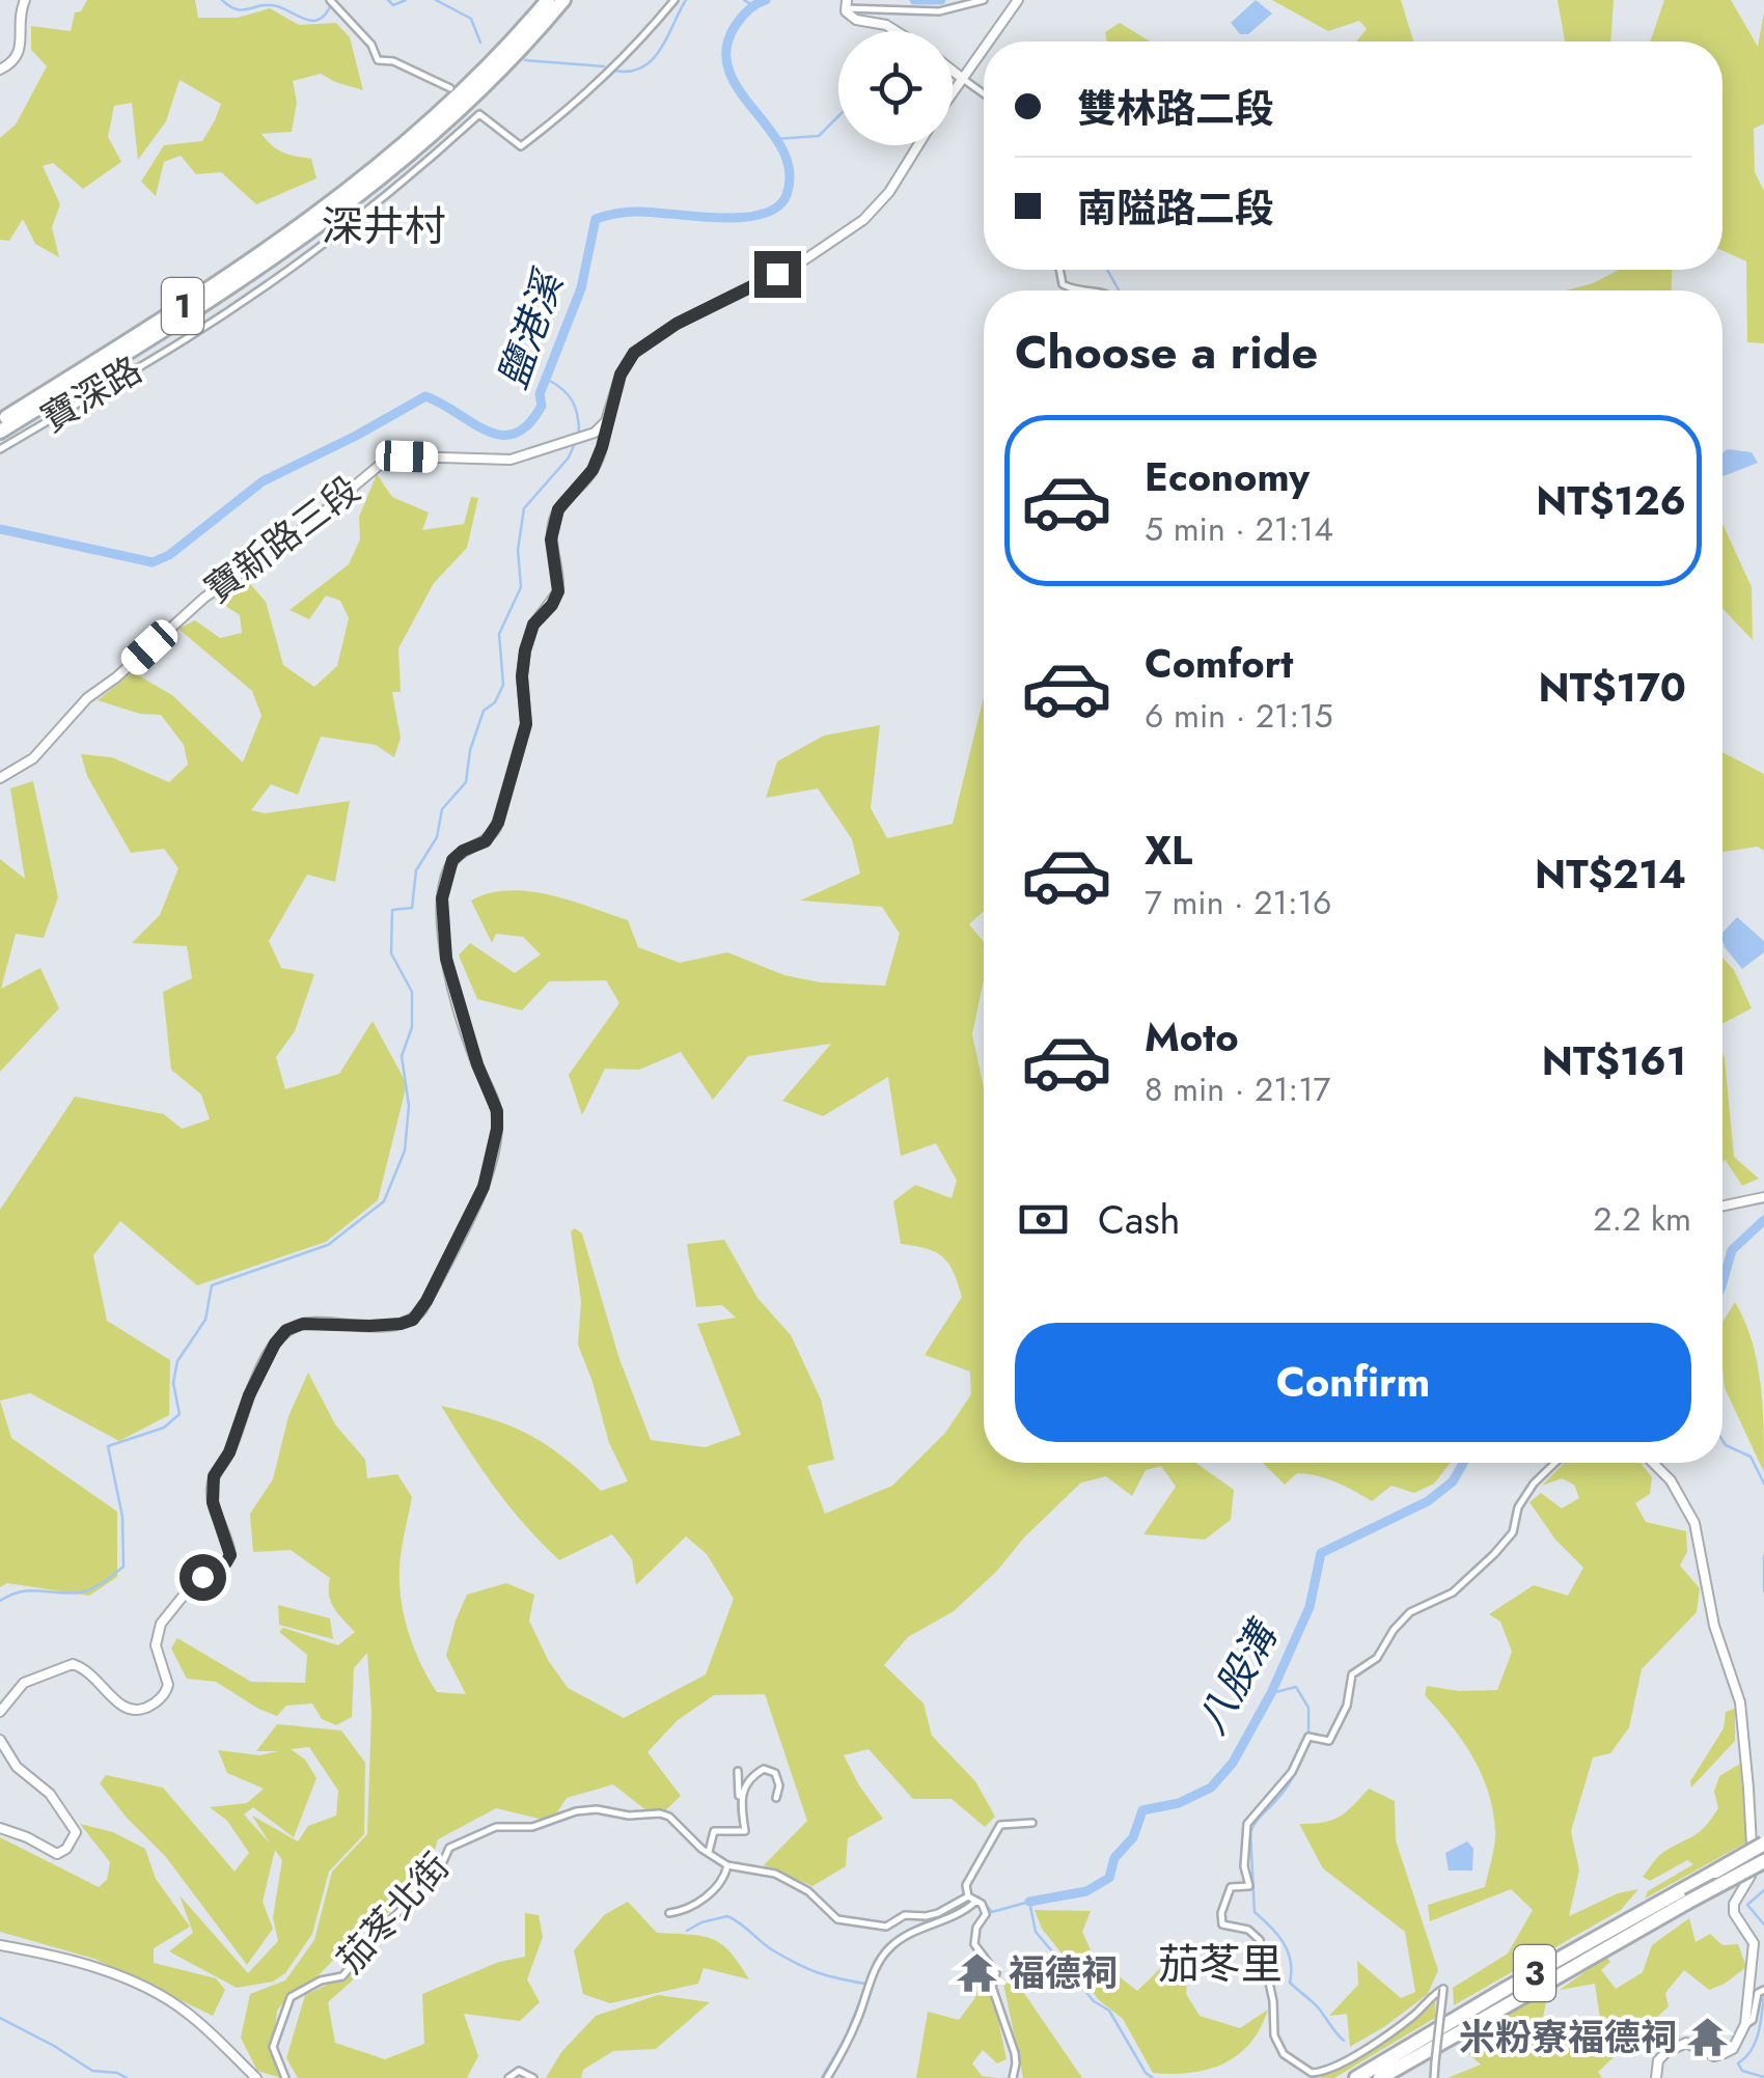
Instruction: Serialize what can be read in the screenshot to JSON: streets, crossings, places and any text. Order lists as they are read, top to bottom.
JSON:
{
  "streets": {
    "highway": ["1", "3"],
    "street": ["寶深路", "寶新路三段", "茄苳北街"]
  },
  "districts": ["深井村", "茄苳里"],
  "water": ["鹽港溪", "八股溝"],
  "places": {
    "temple": ["福德祠", "米粉寮福德祠"]
  },
  "page": {
    "banner": ["雙林路二段", "南隘路二段"],
    "heading": "Choose a ride",
    "list": [
      {
        "name": "Economy",
        "note": "5 min · 21:14",
        "value": "NT$126"
      },
      {
        "name": "Comfort",
        "note": "6 min · 21:15",
        "value": "NT$170"
      },
      {
        "name": "XL",
        "note": "7 min · 21:16",
        "value": "NT$214"
      },
      {
        "name": "Moto",
        "note": "8 min · 21:17",
        "value": "NT$161"
      }
    ],
    "pay": ["Cash", "2.2 km"],
    "buttons": "Confirm"
  }
}
